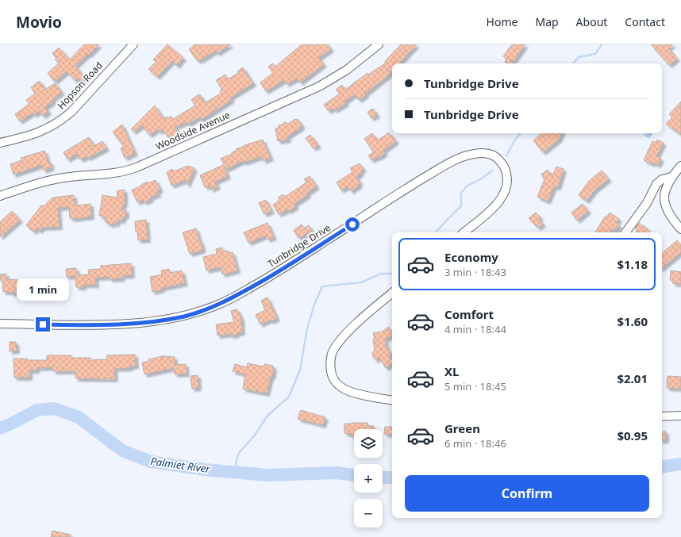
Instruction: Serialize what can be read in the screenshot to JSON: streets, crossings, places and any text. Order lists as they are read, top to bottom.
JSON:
{
  "streets": {
    "street": ["Hopson Road", "Woodside Avenue", "Tunbridge Drive"]
  },
  "water": ["Palmiet River"],
  "page": {
    "header": "Movio",
    "nav": [
      "Home",
      "Map",
      "About",
      "Contact"
    ],
    "banner": ["Tunbridge Drive", "Tunbridge Drive"],
    "list": [
      {
        "name": "Economy",
        "note": "3 min · 18:43",
        "value": "$1.18"
      },
      {
        "name": "Comfort",
        "note": "4 min · 18:44",
        "value": "$1.60"
      },
      {
        "name": "XL",
        "note": "5 min · 18:45",
        "value": "$2.01"
      },
      {
        "name": "Green",
        "note": "6 min · 18:46",
        "value": "$0.95"
      }
    ],
    "bubble": "1 min",
    "map_buttons": ["+", "−"],
    "buttons": "Confirm"
  }
}
